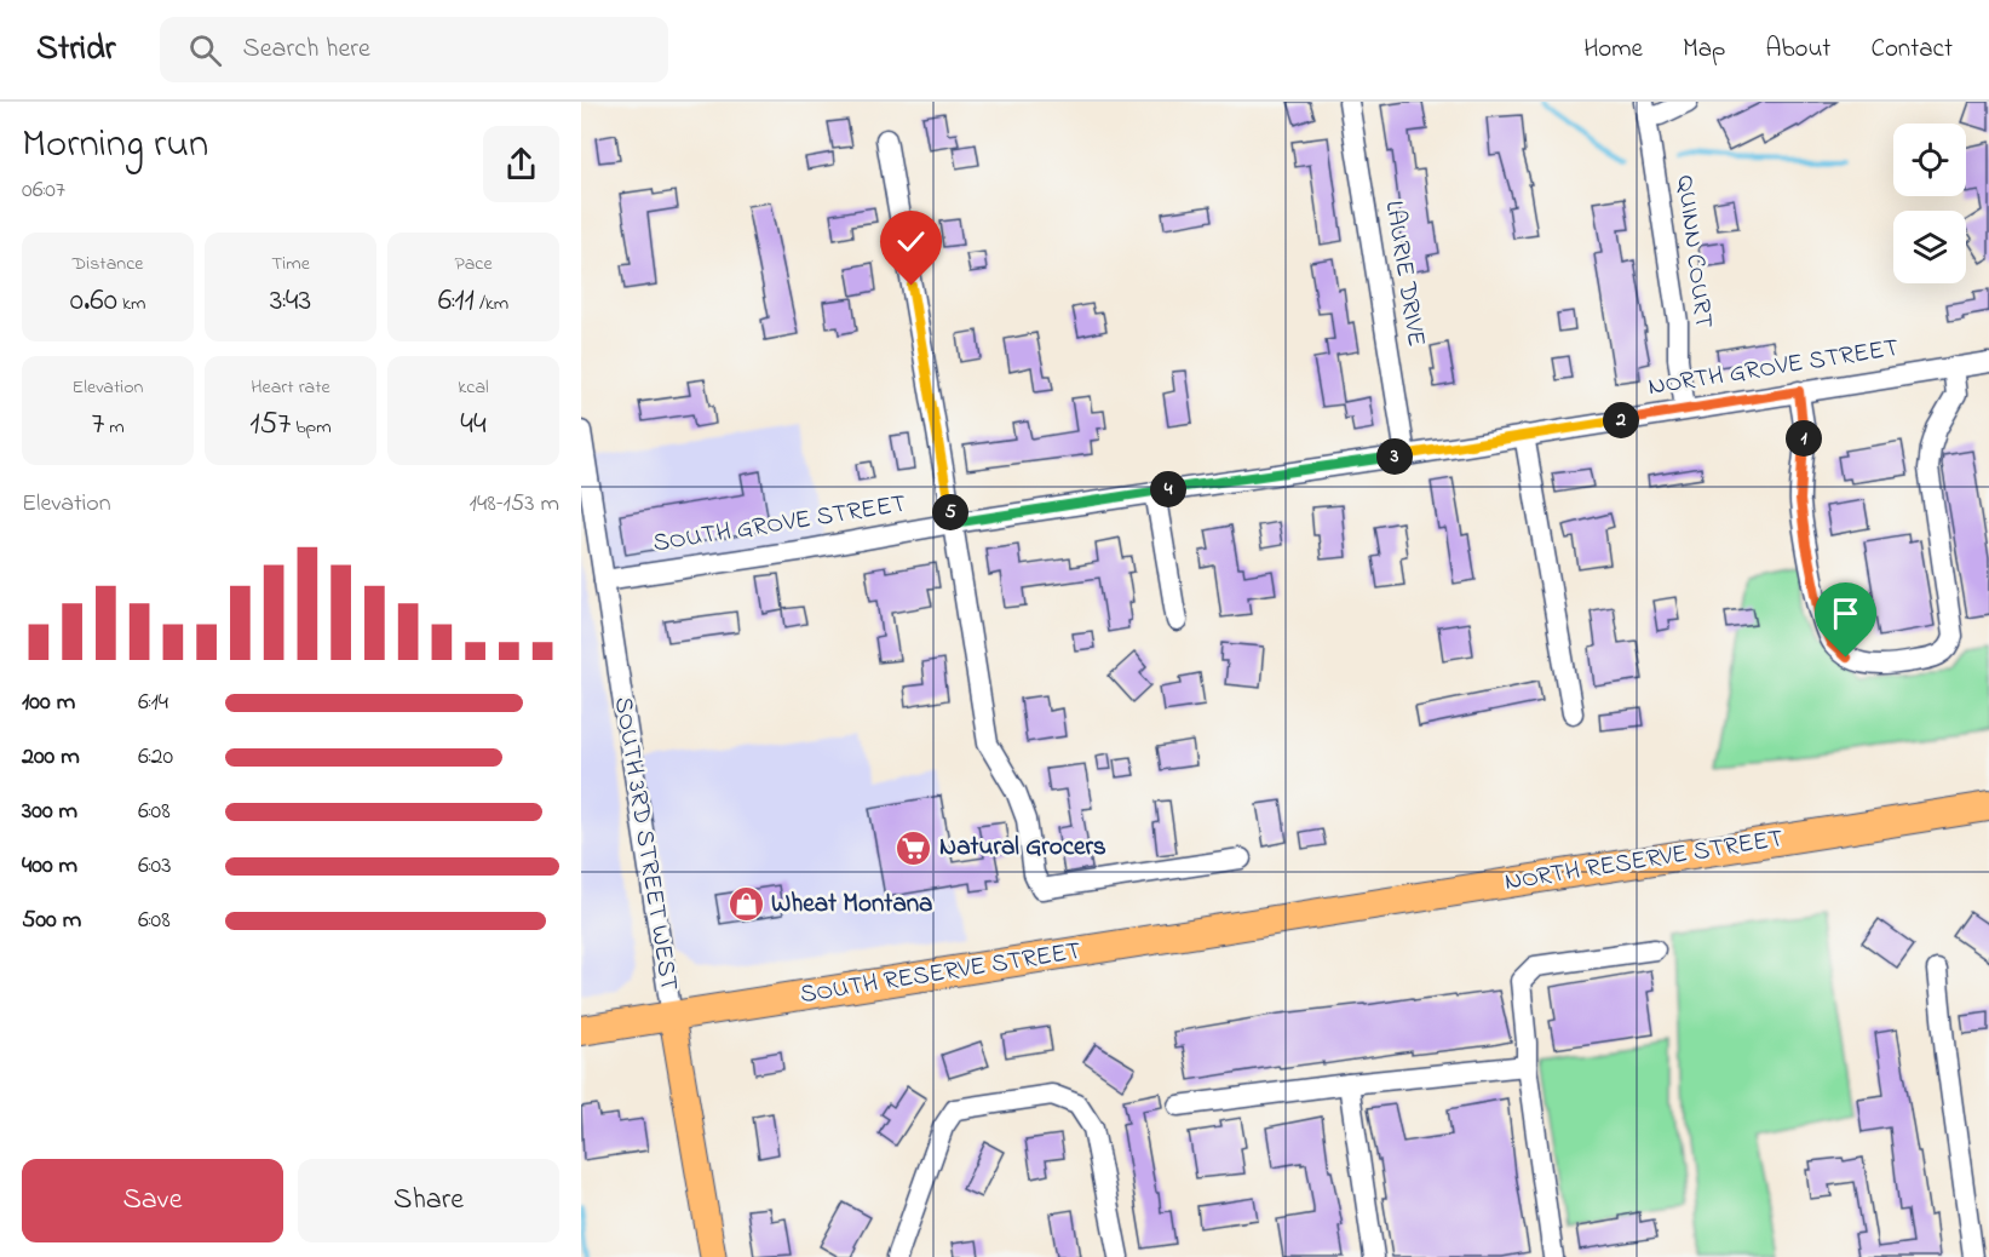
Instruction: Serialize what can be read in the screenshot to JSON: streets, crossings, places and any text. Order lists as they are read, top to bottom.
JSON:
{
  "streets": {
    "highway": ["NORTH RESERVE STREET", "SOUTH RESERVE STREET"],
    "main road": ["SOUTH 3RD STREET WEST"],
    "street": [
      "QUINN COURT",
      "LAURIE DRIVE",
      "NORTH GROVE STREET",
      "SOUTH GROVE STREET"
    ]
  },
  "crossings": [
    ["QUINN COURT", "NORTH GROVE STREET"],
    ["LAURIE DRIVE", "SOUTH GROVE STREET"],
    ["NORTH GROVE STREET", "SOUTH GROVE STREET"],
    ["SOUTH GROVE STREET", "SOUTH 3RD STREET WEST"],
    ["SOUTH 3RD STREET WEST", "SOUTH RESERVE STREET"],
    ["NORTH RESERVE STREET", "SOUTH RESERVE STREET"]
  ],
  "places": {
    "supermarket": ["Natural Grocers"],
    "shop": ["Wheat Montana"]
  },
  "page": {
    "header": "Stridr",
    "search": "Search here",
    "nav": [
      "Home",
      "Map",
      "About",
      "Contact"
    ],
    "heading": ["Morning run", "06:07"],
    "stats": [
      ["Distance", "0.60 km"],
      ["Time", "3:43"],
      ["Pace", "6:11 /km"],
      ["Elevation", "7 m"],
      ["Heart rate", "157 bpm"],
      ["kcal", "44"]
    ],
    "pins": [
      "2",
      "1",
      "3",
      "4",
      "5"
    ],
    "chart": ["Elevation", "148–153 m"],
    "list": [
      {
        "name": "100 m",
        "note": "6:14"
      },
      {
        "name": "200 m",
        "note": "6:20"
      },
      {
        "name": "300 m",
        "note": "6:08"
      },
      {
        "name": "400 m",
        "note": "6:03"
      },
      {
        "name": "500 m",
        "note": "6:08"
      }
    ],
    "buttons": ["Save", "Share"]
  }
}
